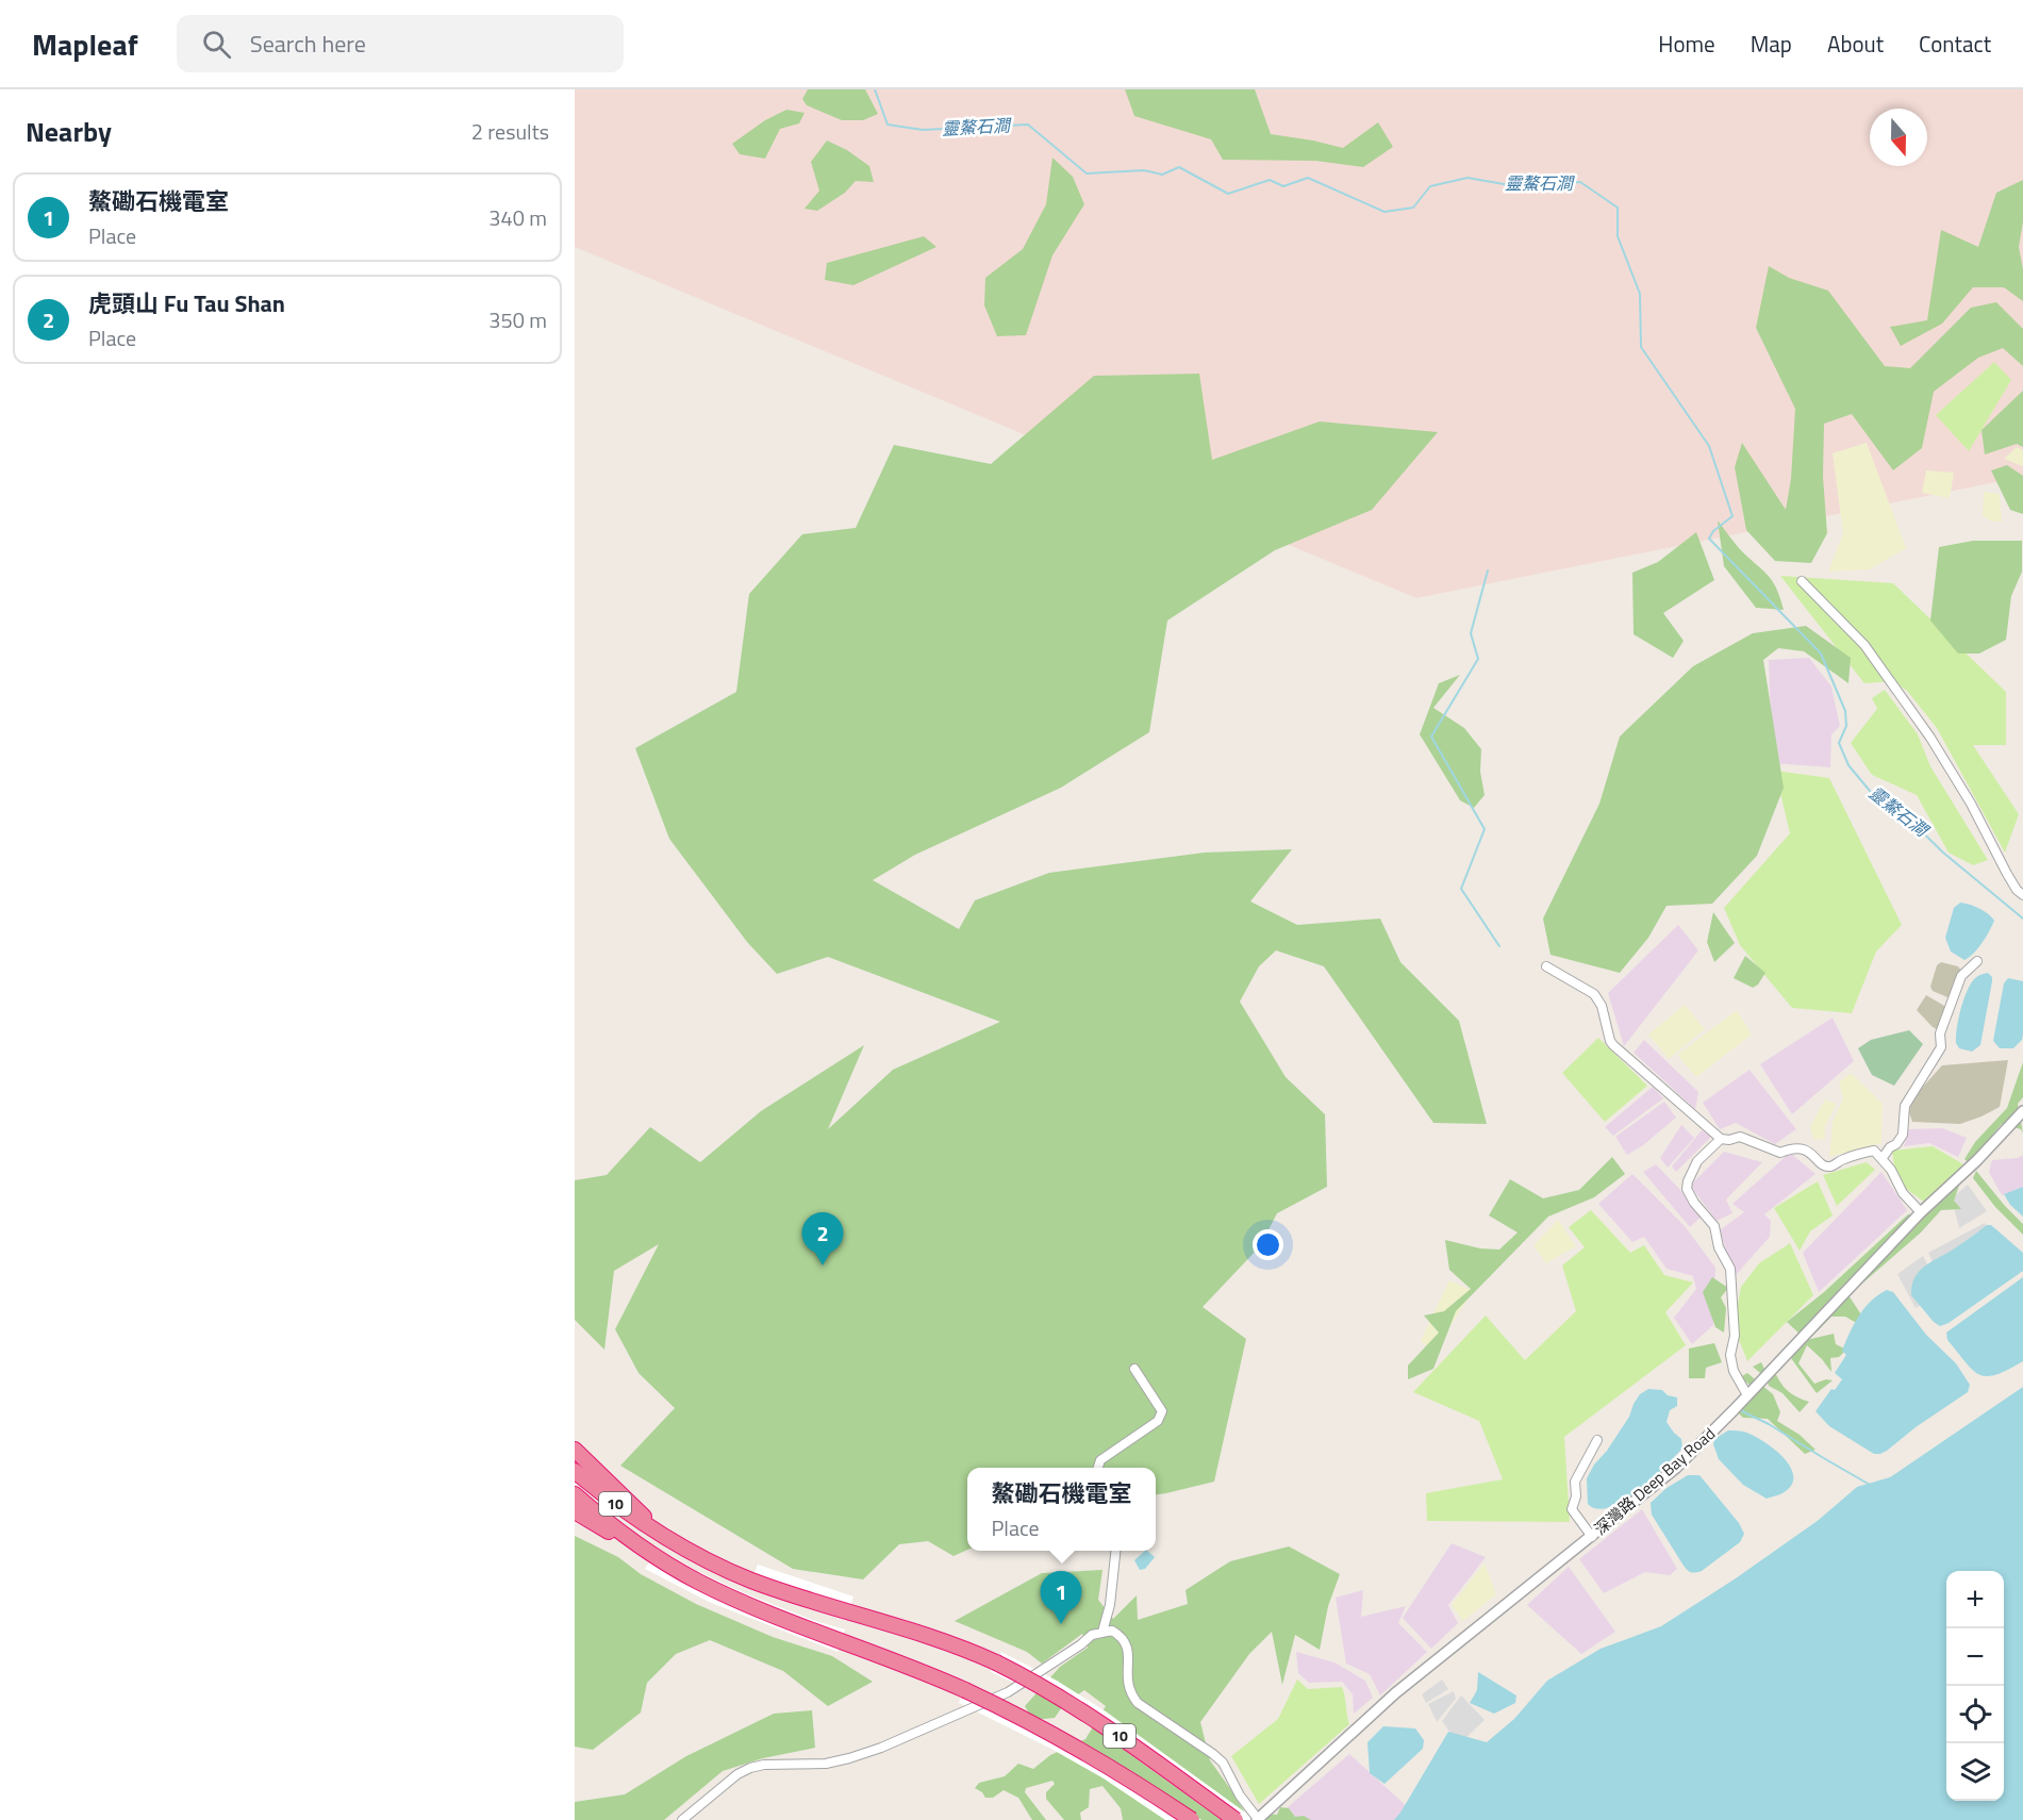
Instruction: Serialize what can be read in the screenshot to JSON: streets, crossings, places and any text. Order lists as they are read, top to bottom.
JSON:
{
  "streets": {
    "highway": ["10"],
    "street": ["深灣路 Deep Bay Road"]
  },
  "water": ["靈鰲石澗"],
  "north": "bottom",
  "page": {
    "header": "Mapleaf",
    "search": "Search here",
    "nav": [
      "Home",
      "Map",
      "About",
      "Contact"
    ],
    "heading": ["Nearby", "2 results"],
    "list": [
      {
        "mark": "1",
        "name": "鰲磡石機電室",
        "note": "Place",
        "value": "340 m"
      },
      {
        "mark": "2",
        "name": "虎頭山 Fu Tau Shan",
        "note": "Place",
        "value": "350 m"
      }
    ],
    "pins": ["2", "1"],
    "popup": ["鰲磡石機電室", "Place"],
    "map_buttons": ["+", "−"]
  }
}
